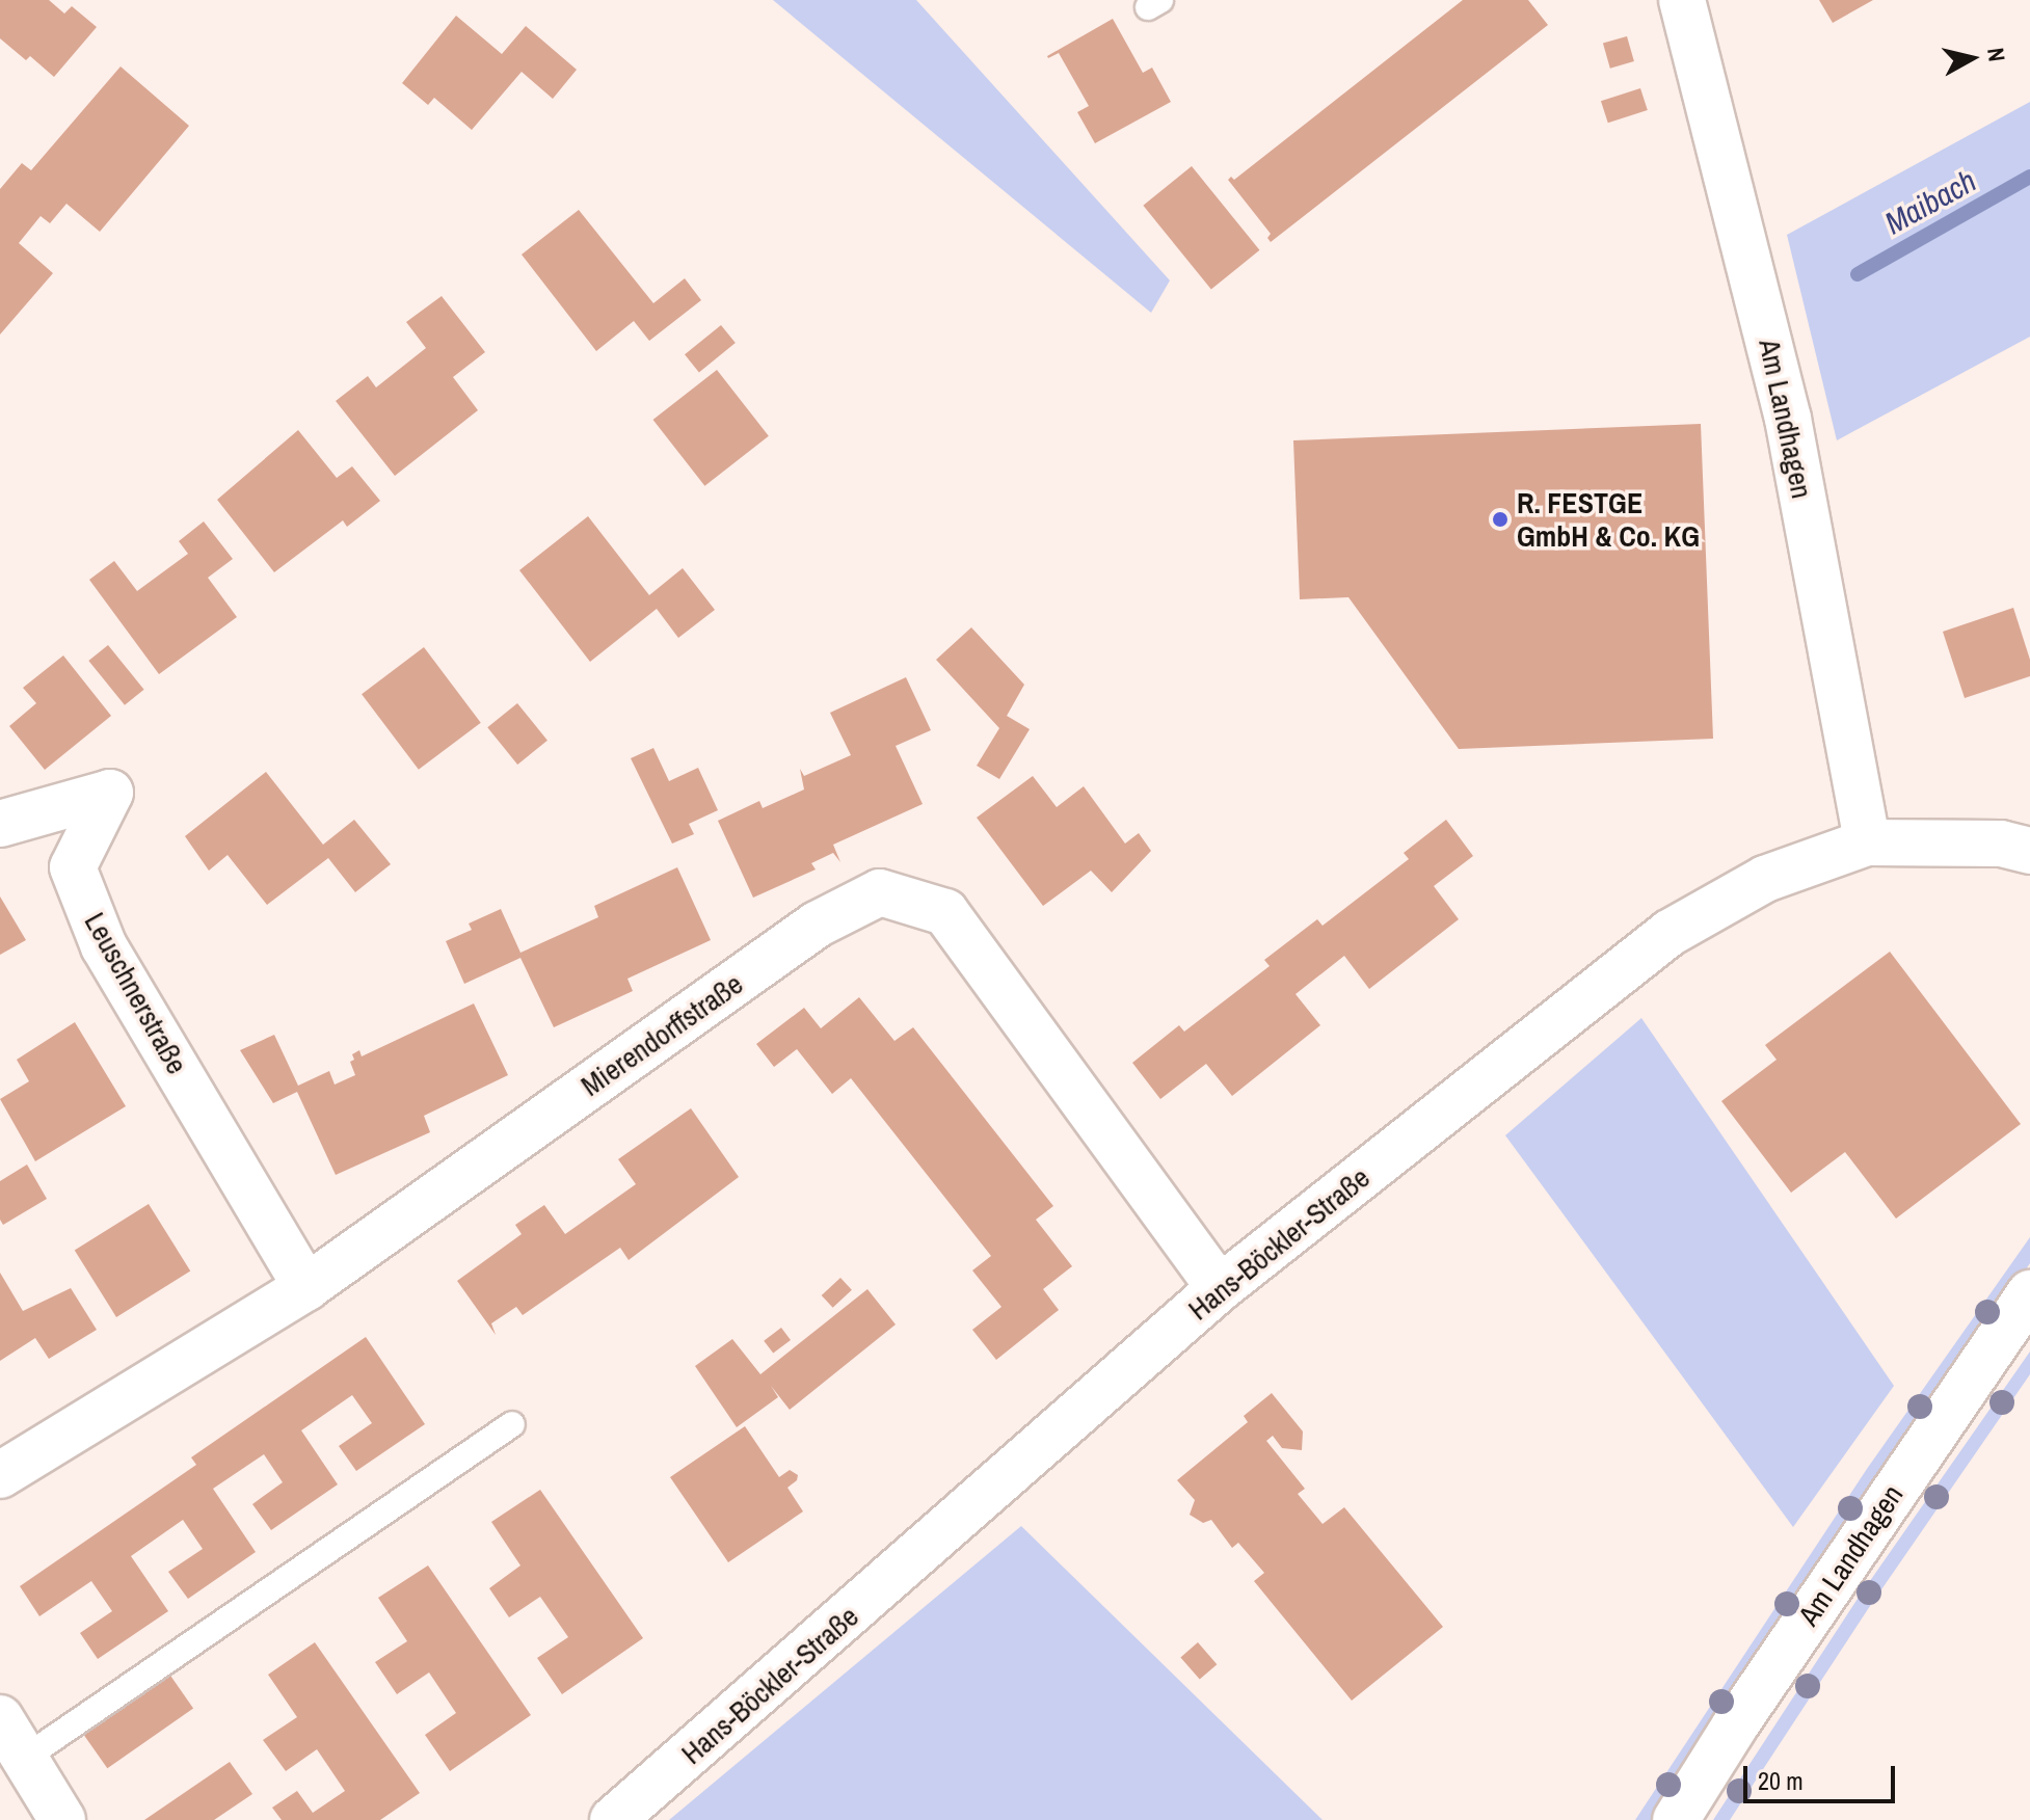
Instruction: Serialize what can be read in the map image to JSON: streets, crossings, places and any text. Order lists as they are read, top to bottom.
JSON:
{
  "streets": {
    "street": [
      "Am Landhagen",
      "Leuschnerstraße",
      "Mierendorffstraße",
      "Hans-Böckler-Straße"
    ]
  },
  "crossings": [
    ["Am Landhagen", "Hans-Böckler-Straße"],
    ["Leuschnerstraße", "Mierendorffstraße"],
    ["Mierendorffstraße", "Hans-Böckler-Straße"]
  ],
  "water": ["Maibach"],
  "places": ["R. FESTGE GmbH & Co. KG"],
  "scale_bar": "20 m",
  "north": "right"
}
